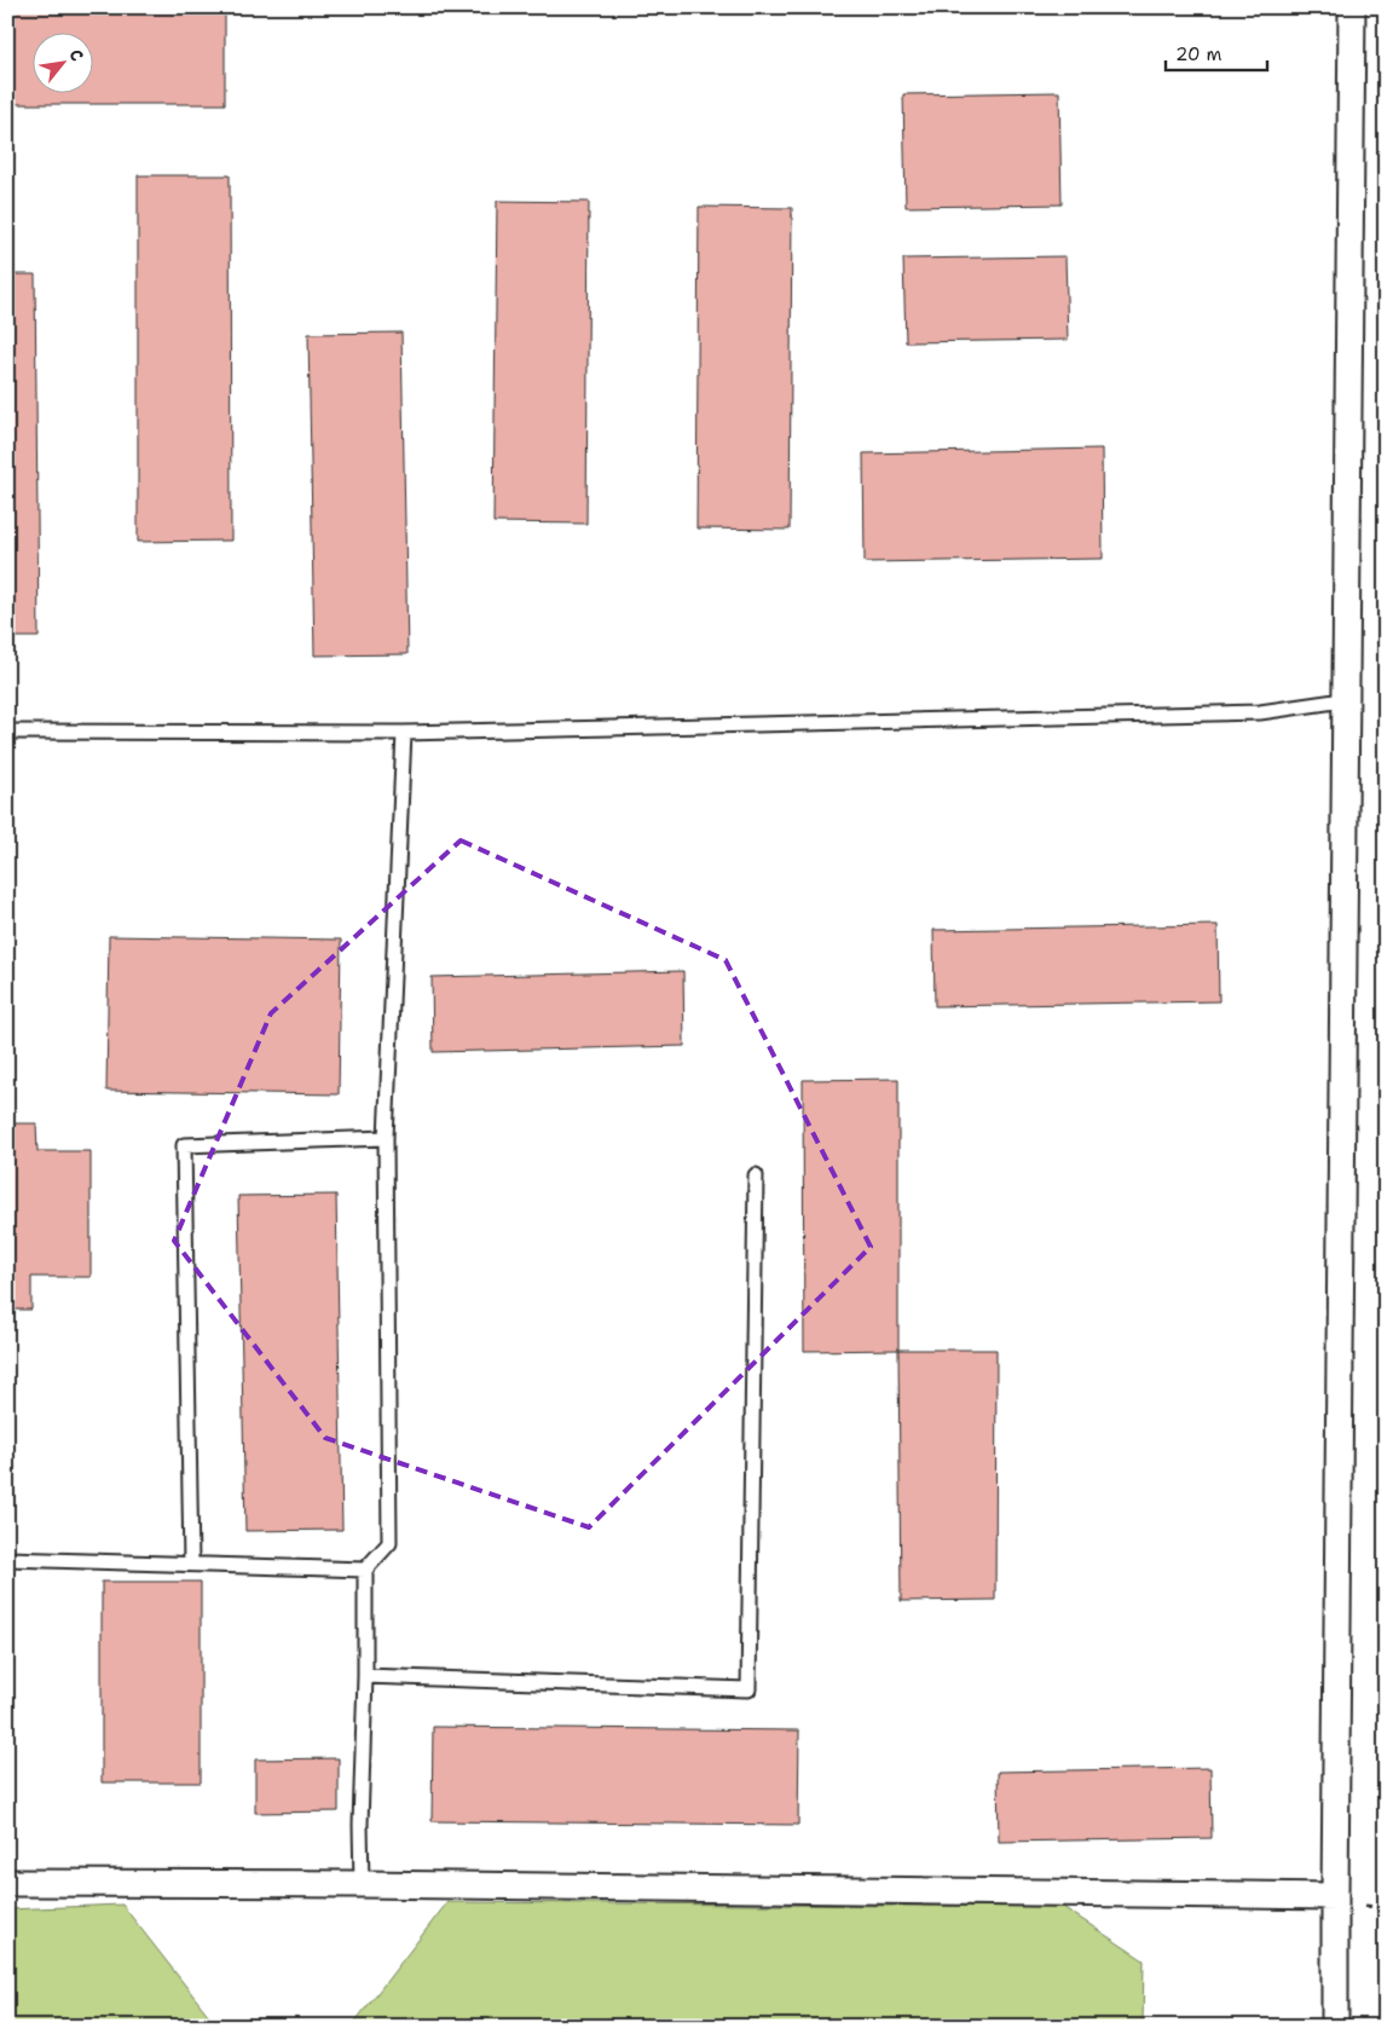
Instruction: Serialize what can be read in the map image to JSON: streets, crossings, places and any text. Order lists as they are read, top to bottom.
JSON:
{
  "scale_bar": "20 m",
  "north": "top right"
}
